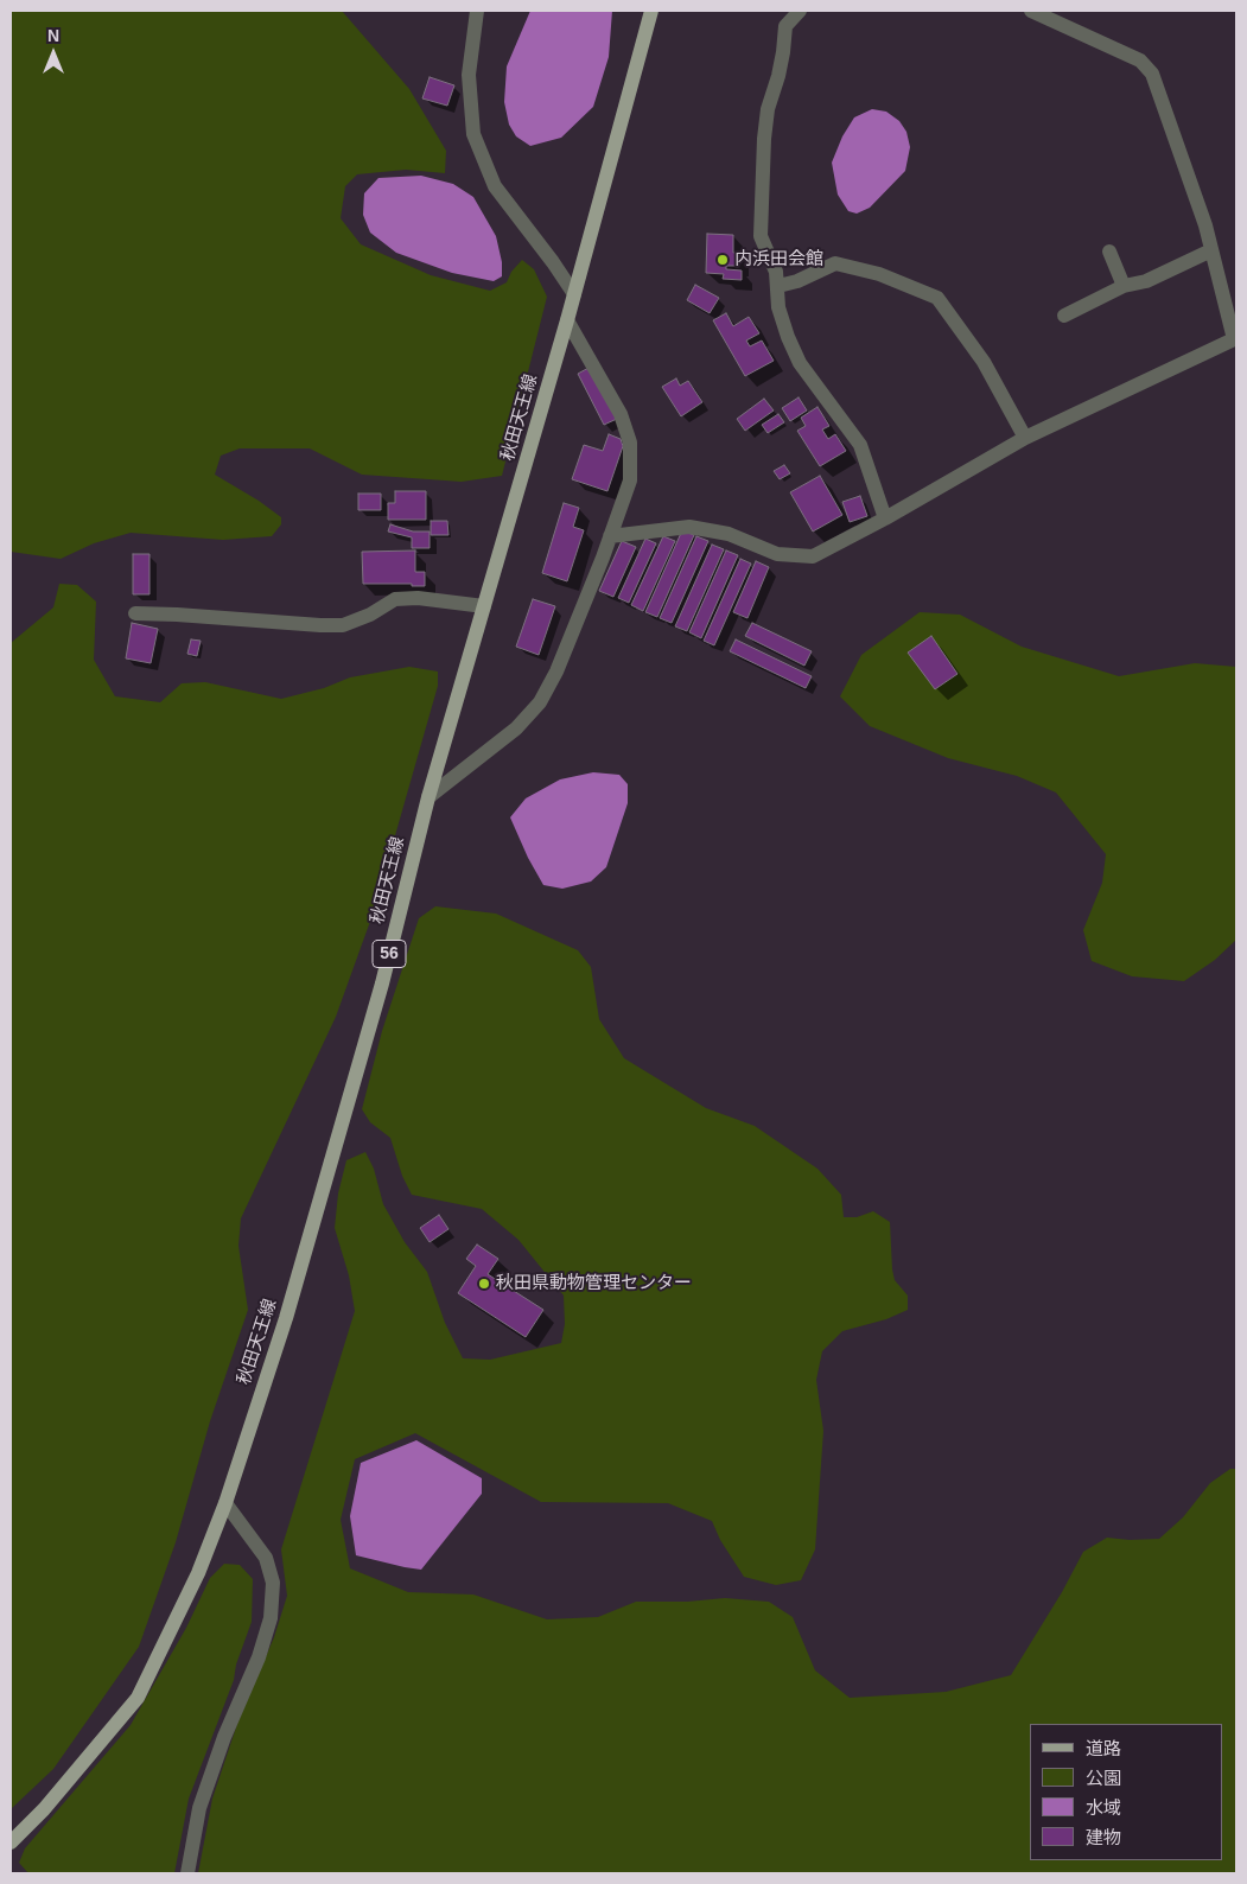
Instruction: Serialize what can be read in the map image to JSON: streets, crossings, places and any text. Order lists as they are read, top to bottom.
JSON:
{
  "streets": {
    "main road": ["秋田天王線", "56"]
  },
  "places": ["内浜田会館", "秋田県動物管理センター"],
  "legend": [
    "道路",
    "公園",
    "水域",
    "建物"
  ],
  "north": "top"
}
